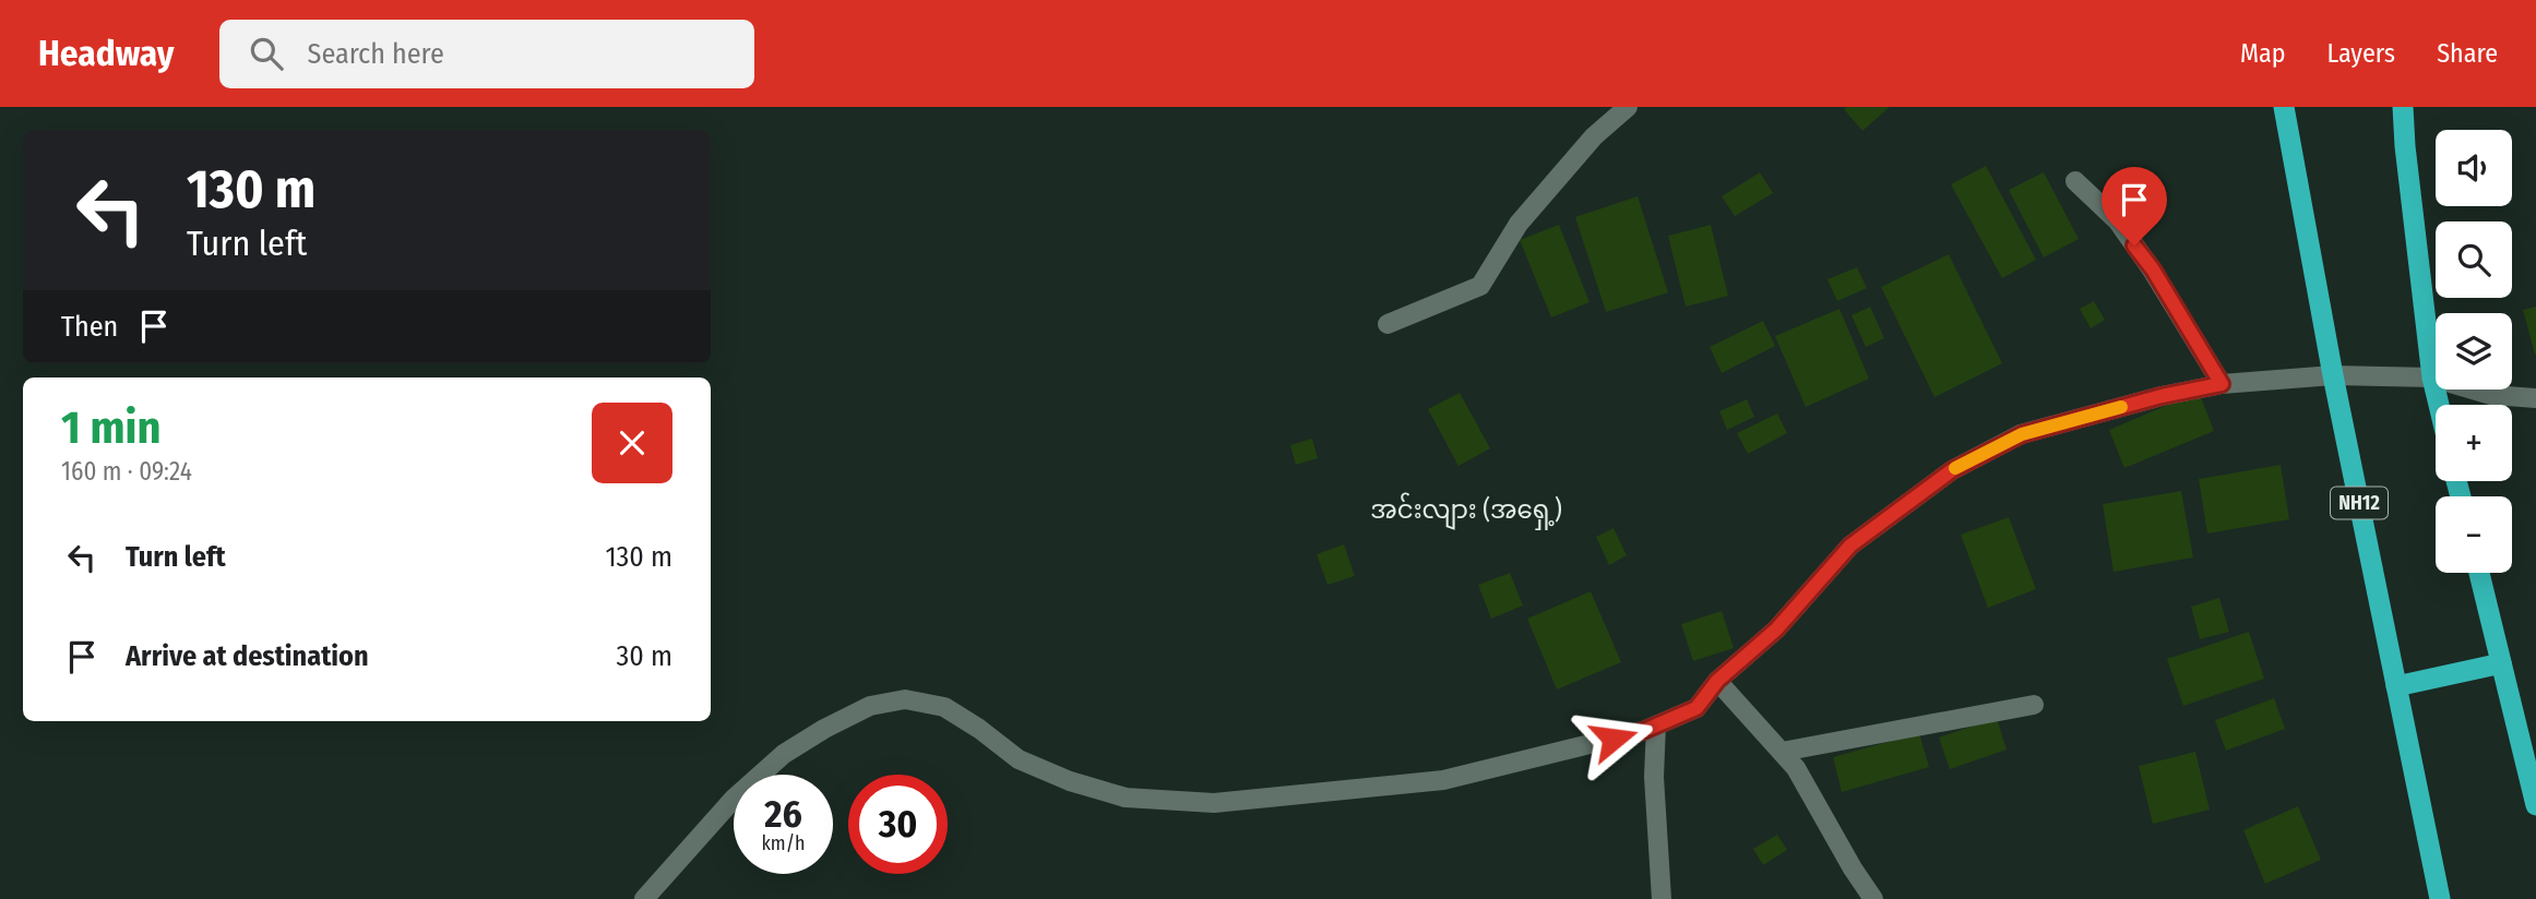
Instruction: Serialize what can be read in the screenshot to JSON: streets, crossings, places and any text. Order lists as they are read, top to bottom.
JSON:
{
  "streets": {
    "highway": ["NH12"]
  },
  "districts": ["အင်းလျား (အရှေ့)"],
  "page": {
    "header": "Headway",
    "search": "Search here",
    "nav": ["Map", "Layers", "Share"],
    "map_buttons": ["+", "−"],
    "turn": ["130 m", "Turn left"],
    "then": "Then",
    "heading": ["1 min", "160 m · 09:24"],
    "list": [
      {
        "name": "Turn left",
        "value": "130 m"
      },
      {
        "name": "Arrive at destination",
        "value": "30 m"
      }
    ],
    "speed": "26 km/h",
    "limit": "30"
  }
}
